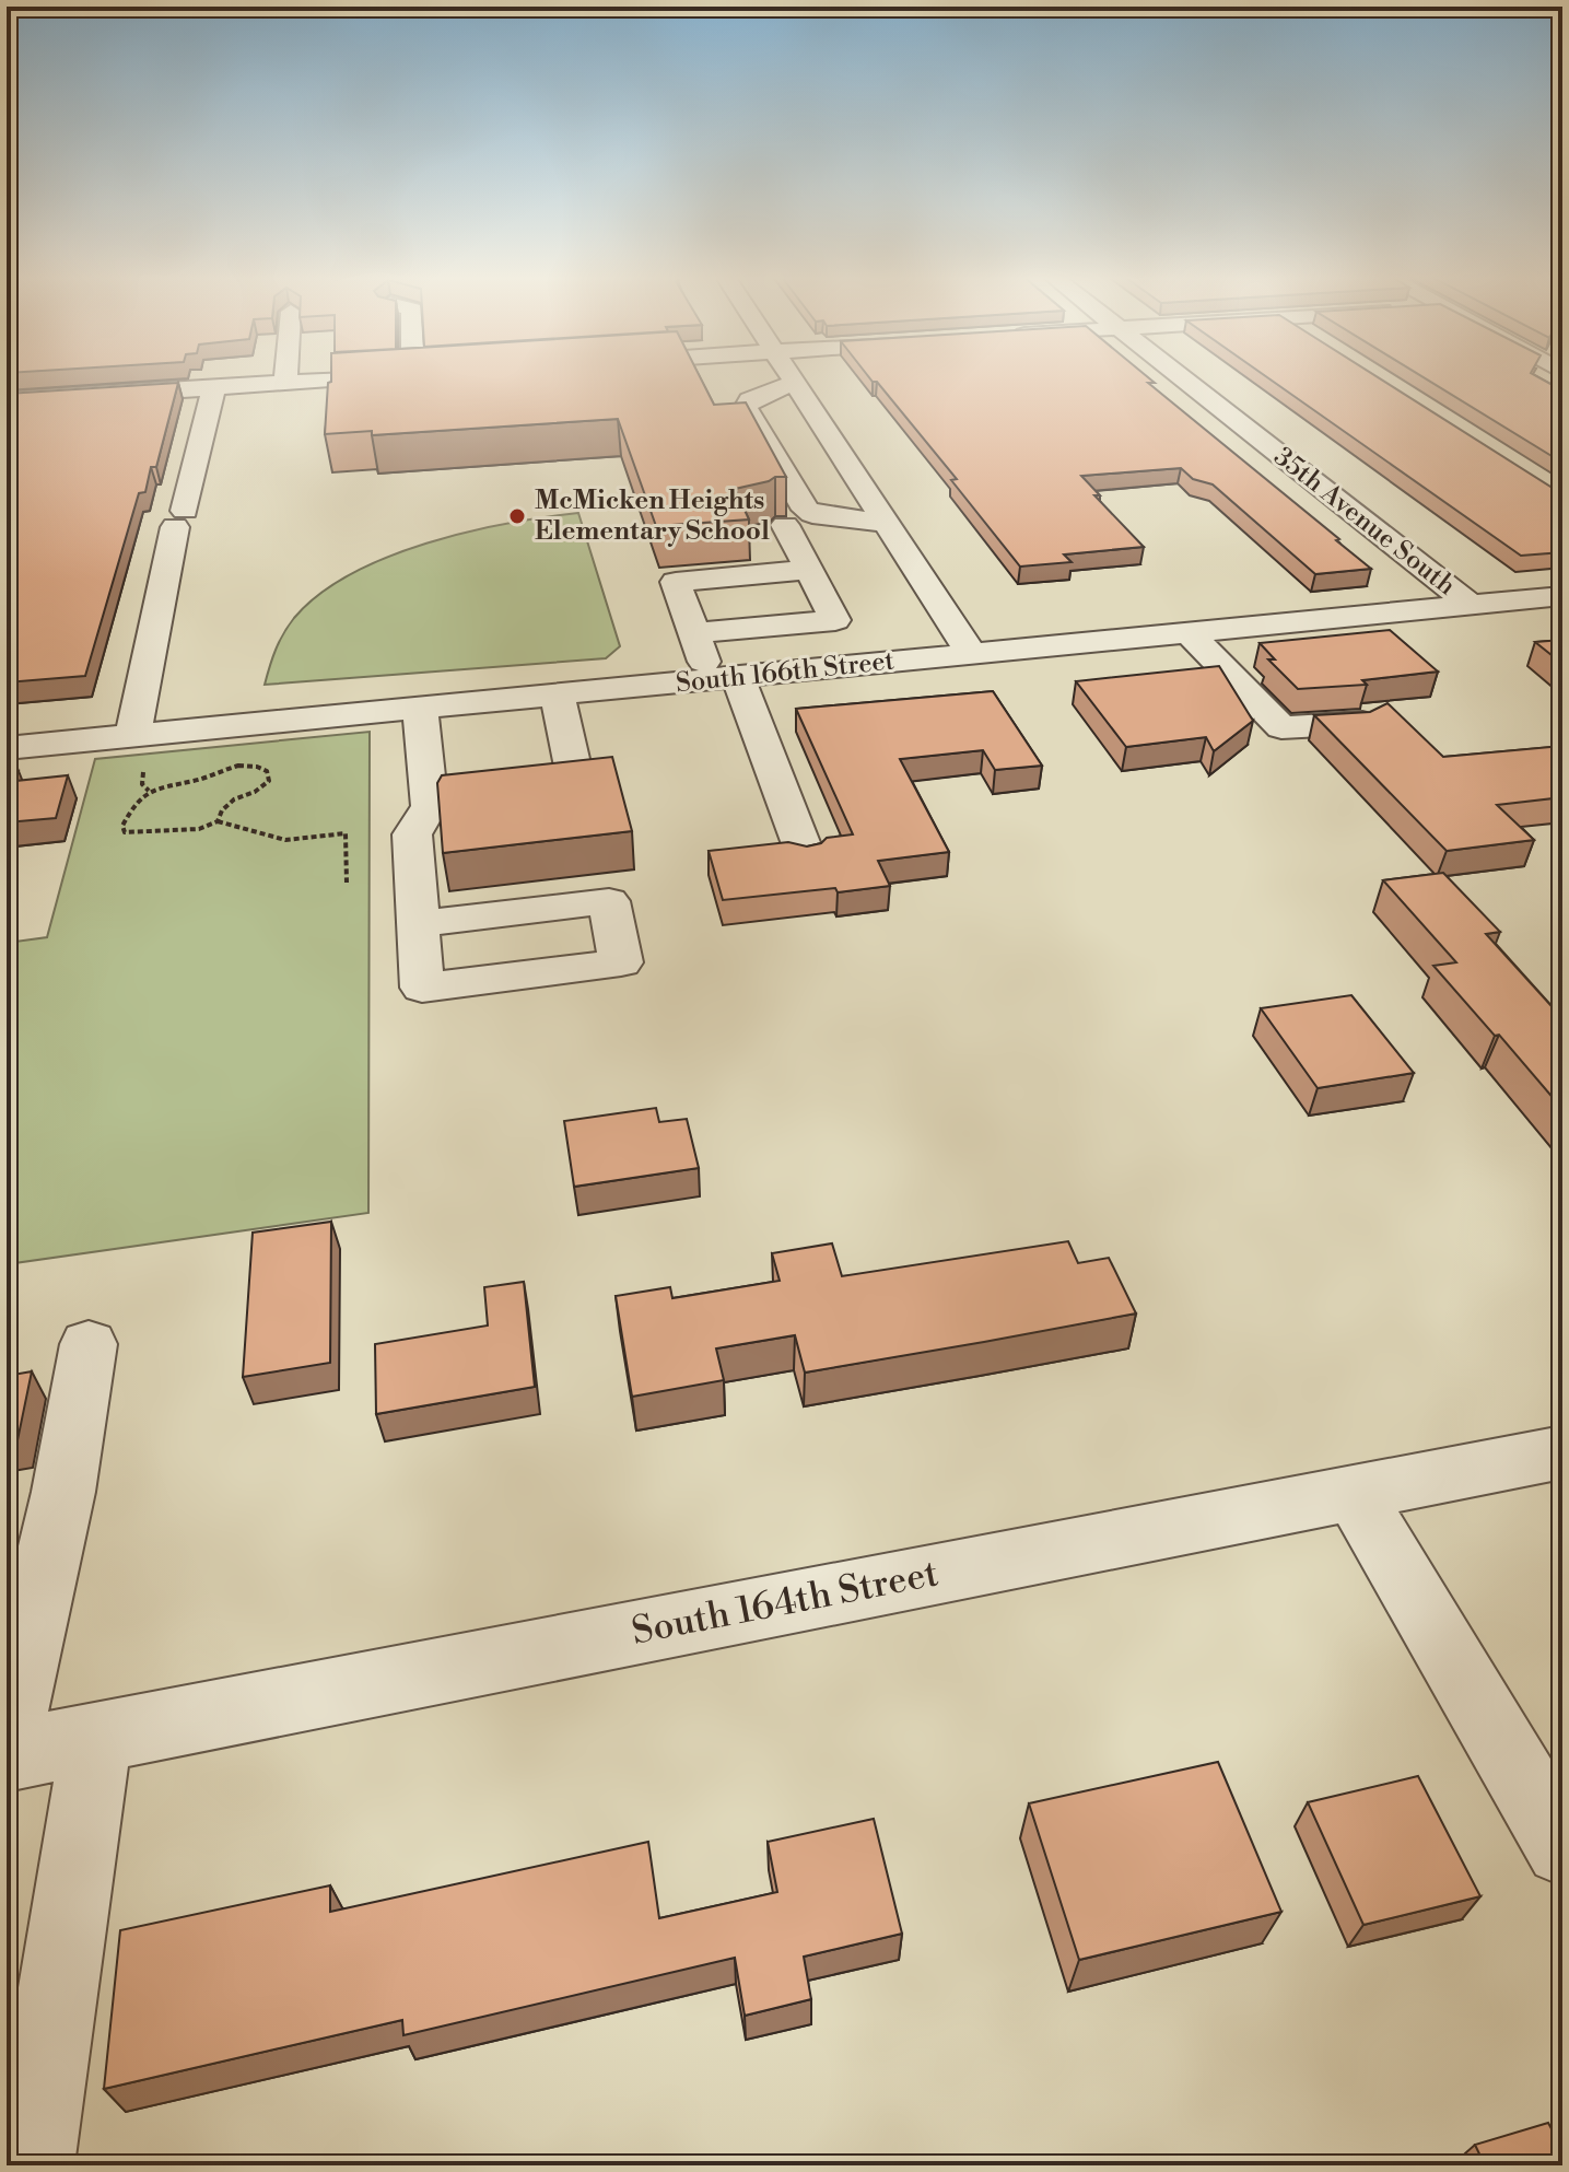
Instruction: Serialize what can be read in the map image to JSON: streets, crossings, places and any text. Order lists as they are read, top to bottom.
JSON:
{
  "streets": {
    "street": ["35th Avenue South", "South 166th Street", "South 164th Street"]
  },
  "crossings": [
    ["35th Avenue South", "South 166th Street"]
  ],
  "places": ["McMicken Heights Elementary School"]
}
